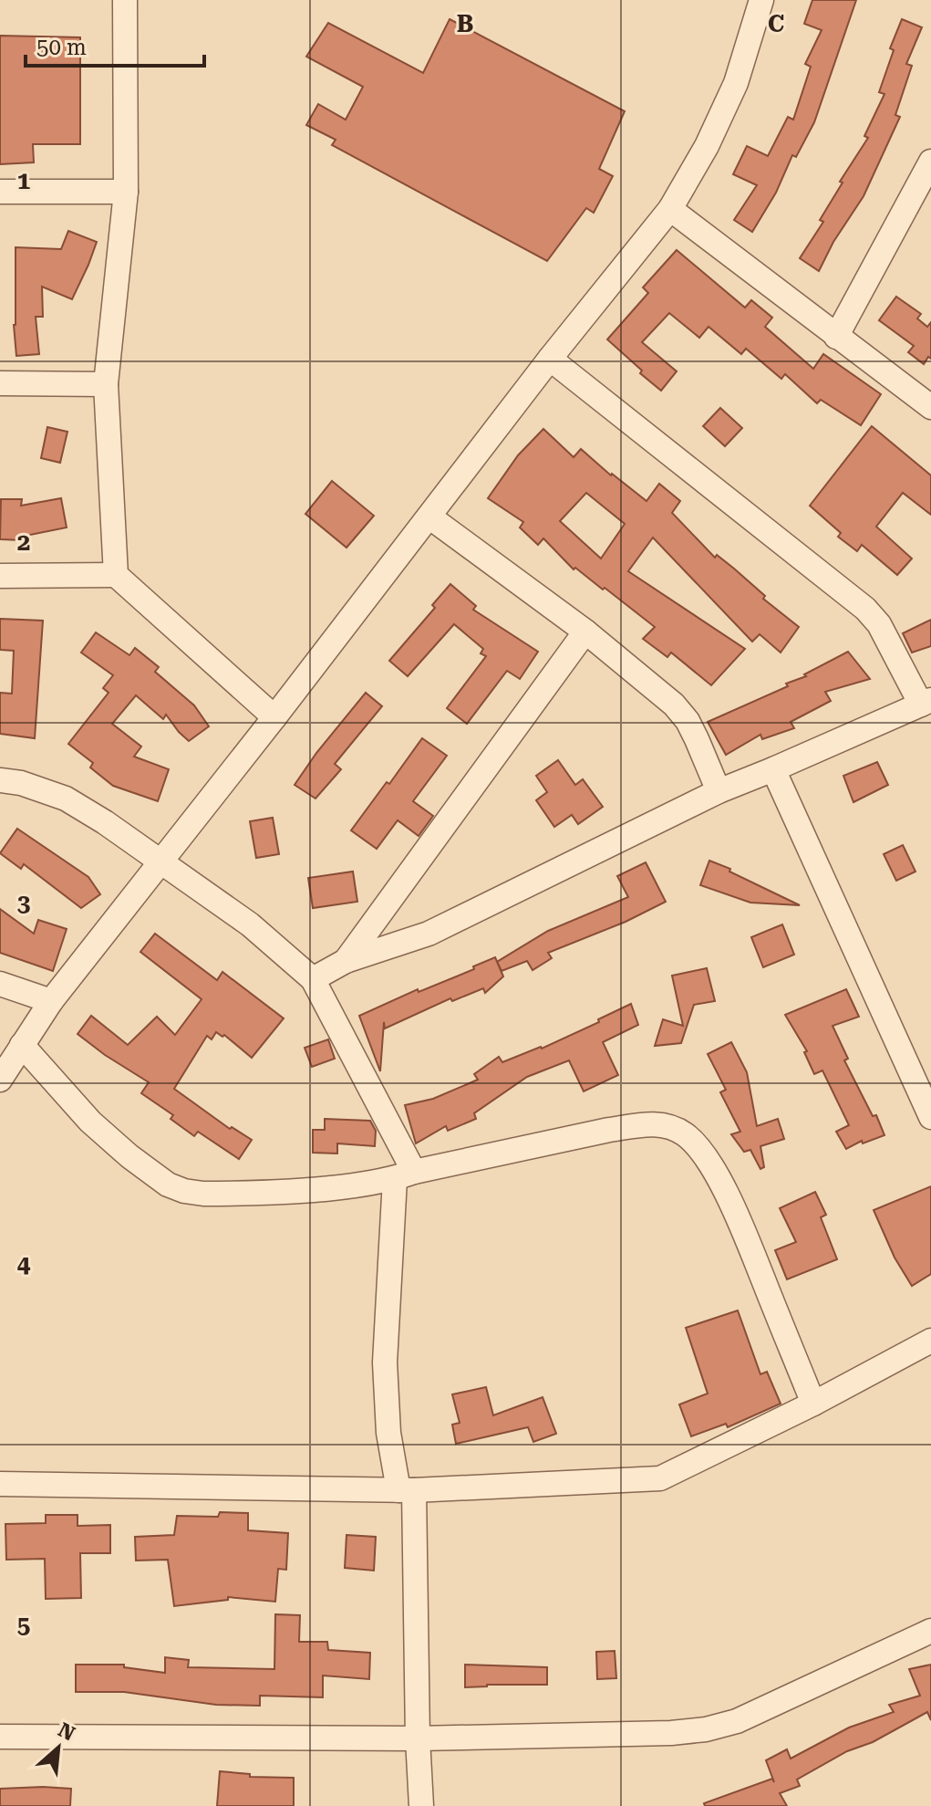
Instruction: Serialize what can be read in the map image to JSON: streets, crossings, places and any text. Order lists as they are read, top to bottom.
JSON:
{
  "scale_bar": "50 m",
  "north": "top right",
  "grid": {
    "columns": ["B", "C"],
    "rows": [
      "1",
      "2",
      "3",
      "4",
      "5"
    ]
  }
}
